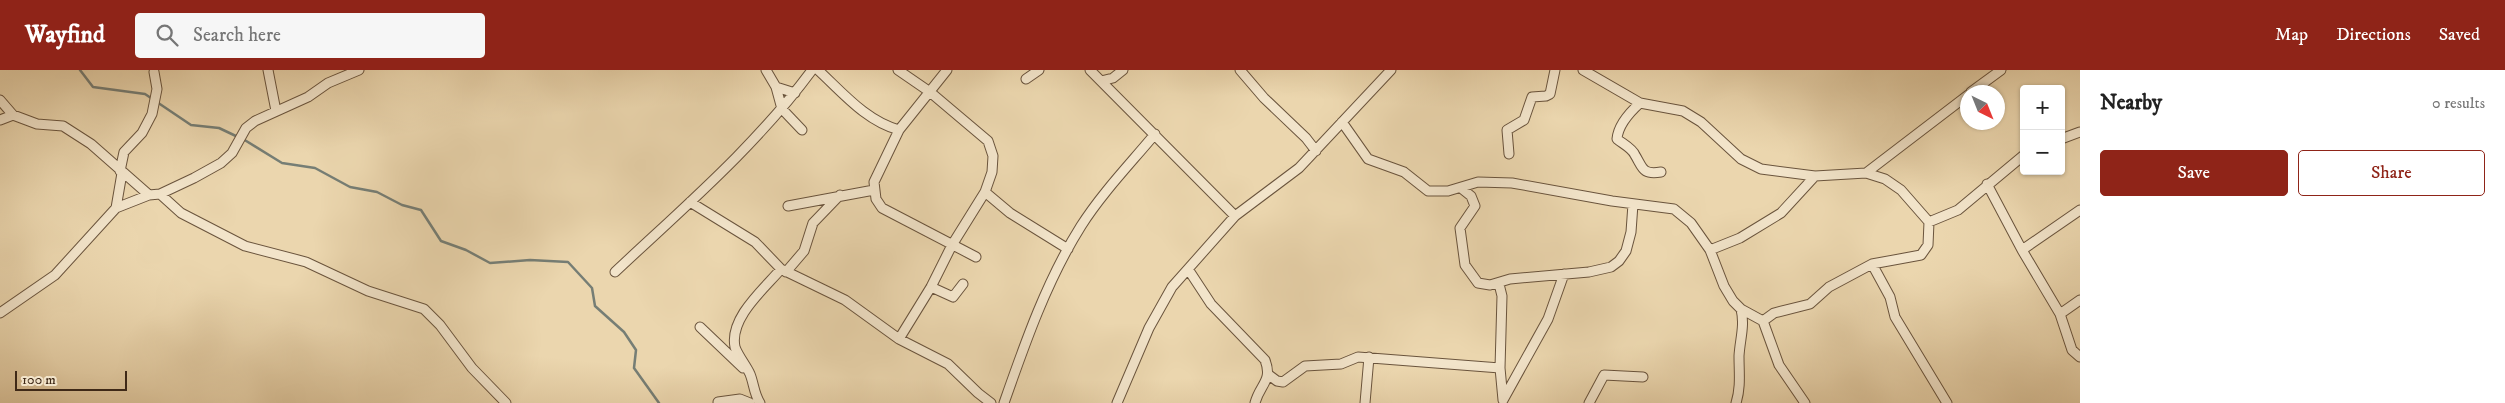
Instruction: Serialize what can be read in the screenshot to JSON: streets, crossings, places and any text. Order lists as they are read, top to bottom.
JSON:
{
  "scale_bar": "100 m",
  "north": "bottom right",
  "page": {
    "header": "Wayfind",
    "search": "Search here",
    "nav": ["Map", "Directions", "Saved"],
    "heading": ["Nearby", "0 results"],
    "map_buttons": ["+", "−"],
    "buttons": ["Save", "Share"],
    "scale": "100 m"
  }
}
